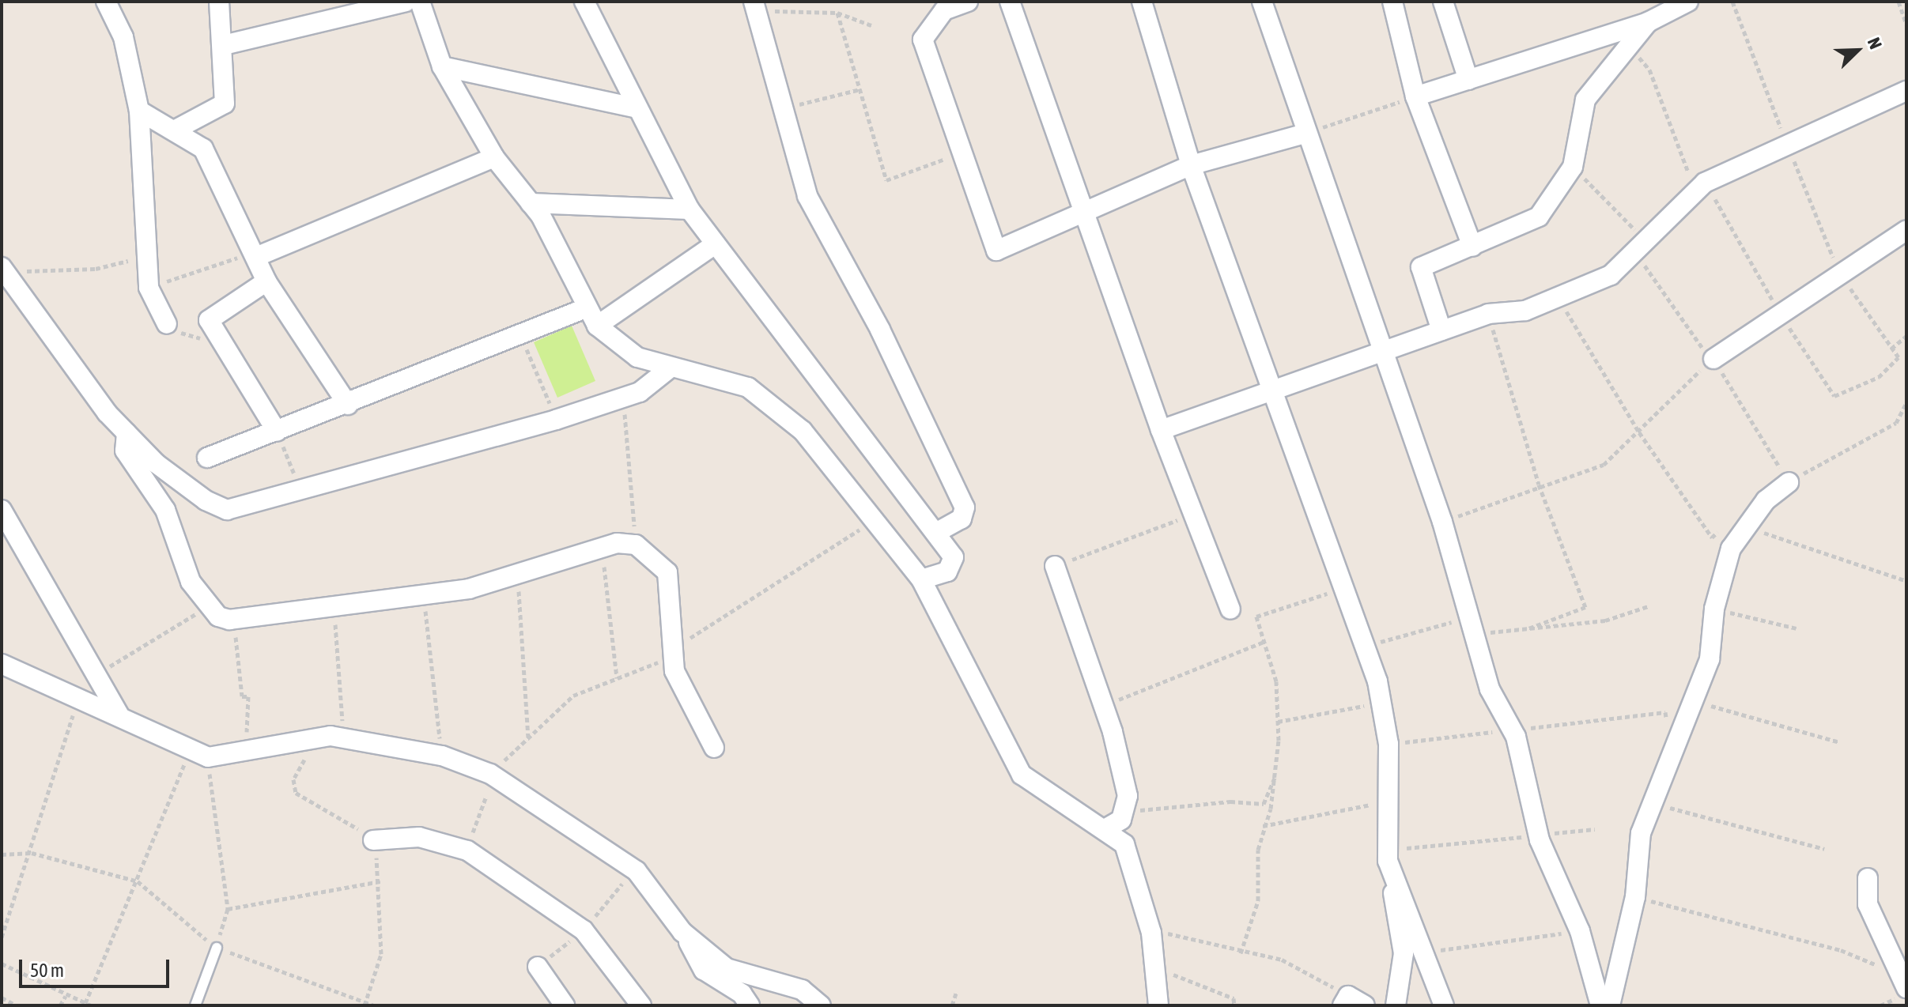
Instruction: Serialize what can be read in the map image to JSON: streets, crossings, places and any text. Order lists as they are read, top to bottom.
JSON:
{
  "scale_bar": "50 m",
  "north": "top right"
}
